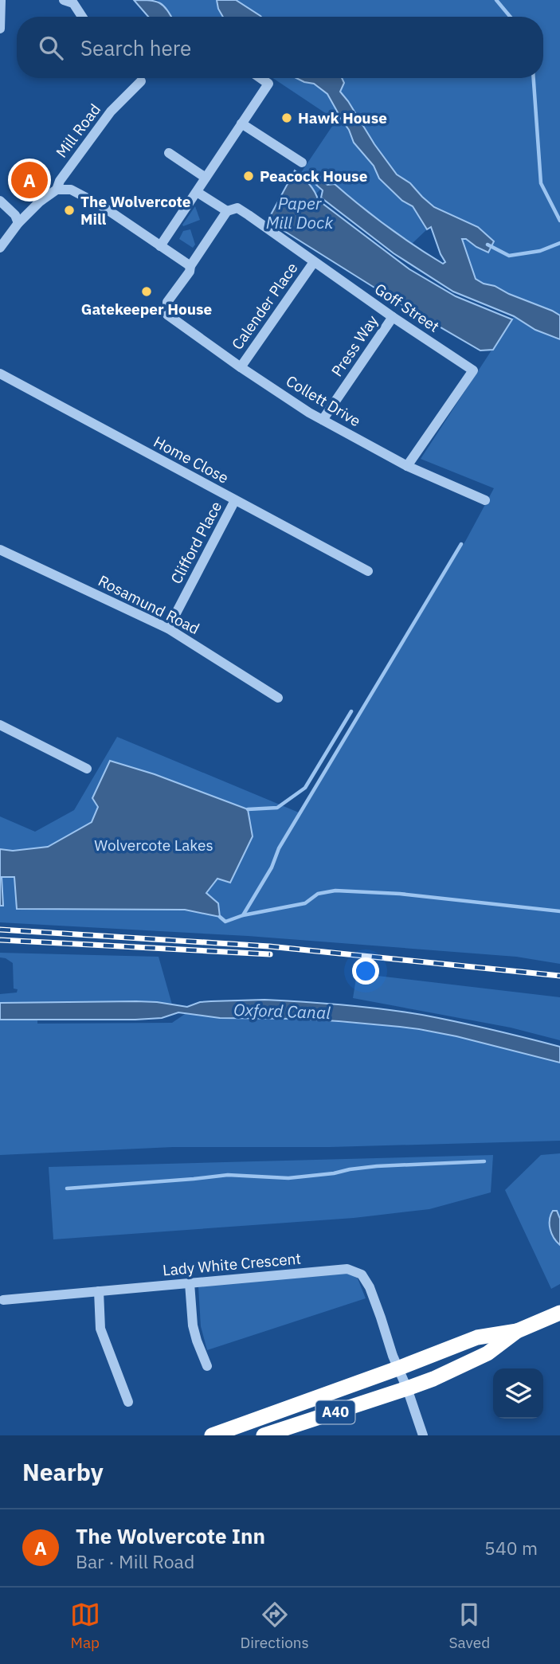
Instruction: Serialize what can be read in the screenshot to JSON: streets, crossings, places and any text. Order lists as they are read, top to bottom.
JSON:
{
  "streets": {
    "highway": ["A40"],
    "street": [
      "Mill Road",
      "Calender Place",
      "Goff Street",
      "Press Way",
      "Collett Drive",
      "Home Close",
      "Clifford Place",
      "Rosamund Road",
      "Lady White Crescent"
    ]
  },
  "crossings": [
    ["Calender Place", "Goff Street"],
    ["Calender Place", "Collett Drive"],
    ["Goff Street", "Press Way"],
    ["Goff Street", "Collett Drive"],
    ["Press Way", "Collett Drive"],
    ["Home Close", "Clifford Place"],
    ["Clifford Place", "Rosamund Road"],
    ["Lady White Crescent", "A40"]
  ],
  "water": ["Paper Mill Dock", "Oxford Canal"],
  "parks": ["Wolvercote Lakes"],
  "places": [
    "Hawk House",
    "Peacock House",
    "The Wolvercote Mill",
    "Gatekeeper House"
  ],
  "page": {
    "search": "Search here",
    "pins": "A",
    "heading": "Nearby",
    "list": [
      {
        "mark": "A",
        "name": "The Wolvercote Inn",
        "note": "Bar · Mill Road",
        "value": "540 m"
      }
    ],
    "nav": ["Map", "Directions", "Saved"]
  }
}
